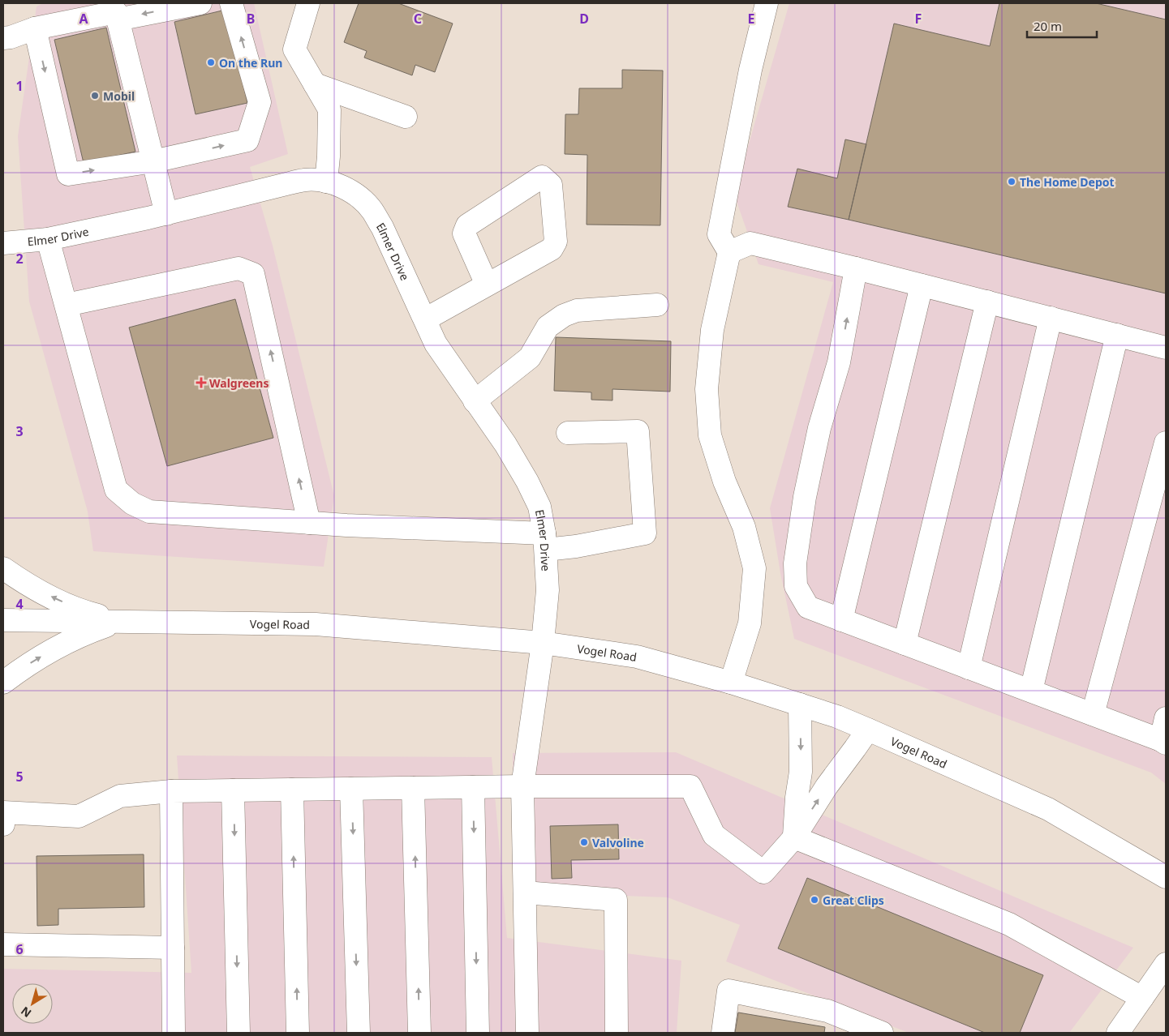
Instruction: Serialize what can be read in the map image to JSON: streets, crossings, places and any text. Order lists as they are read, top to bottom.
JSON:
{
  "streets": {
    "street": ["Elmer Drive", "Vogel Road"]
  },
  "crossings": [
    ["Elmer Drive", "Vogel Road"]
  ],
  "places": {
    "other": [
      "On the Run",
      "Mobil",
      "The Home Depot",
      "Valvoline",
      "Great Clips"
    ],
    "health": ["Walgreens"]
  },
  "scale_bar": "20 m",
  "north": "bottom left",
  "grid": {
    "columns": [
      "A",
      "B",
      "C",
      "D",
      "E",
      "F"
    ],
    "rows": [
      "1",
      "2",
      "3",
      "4",
      "5",
      "6"
    ]
  }
}
